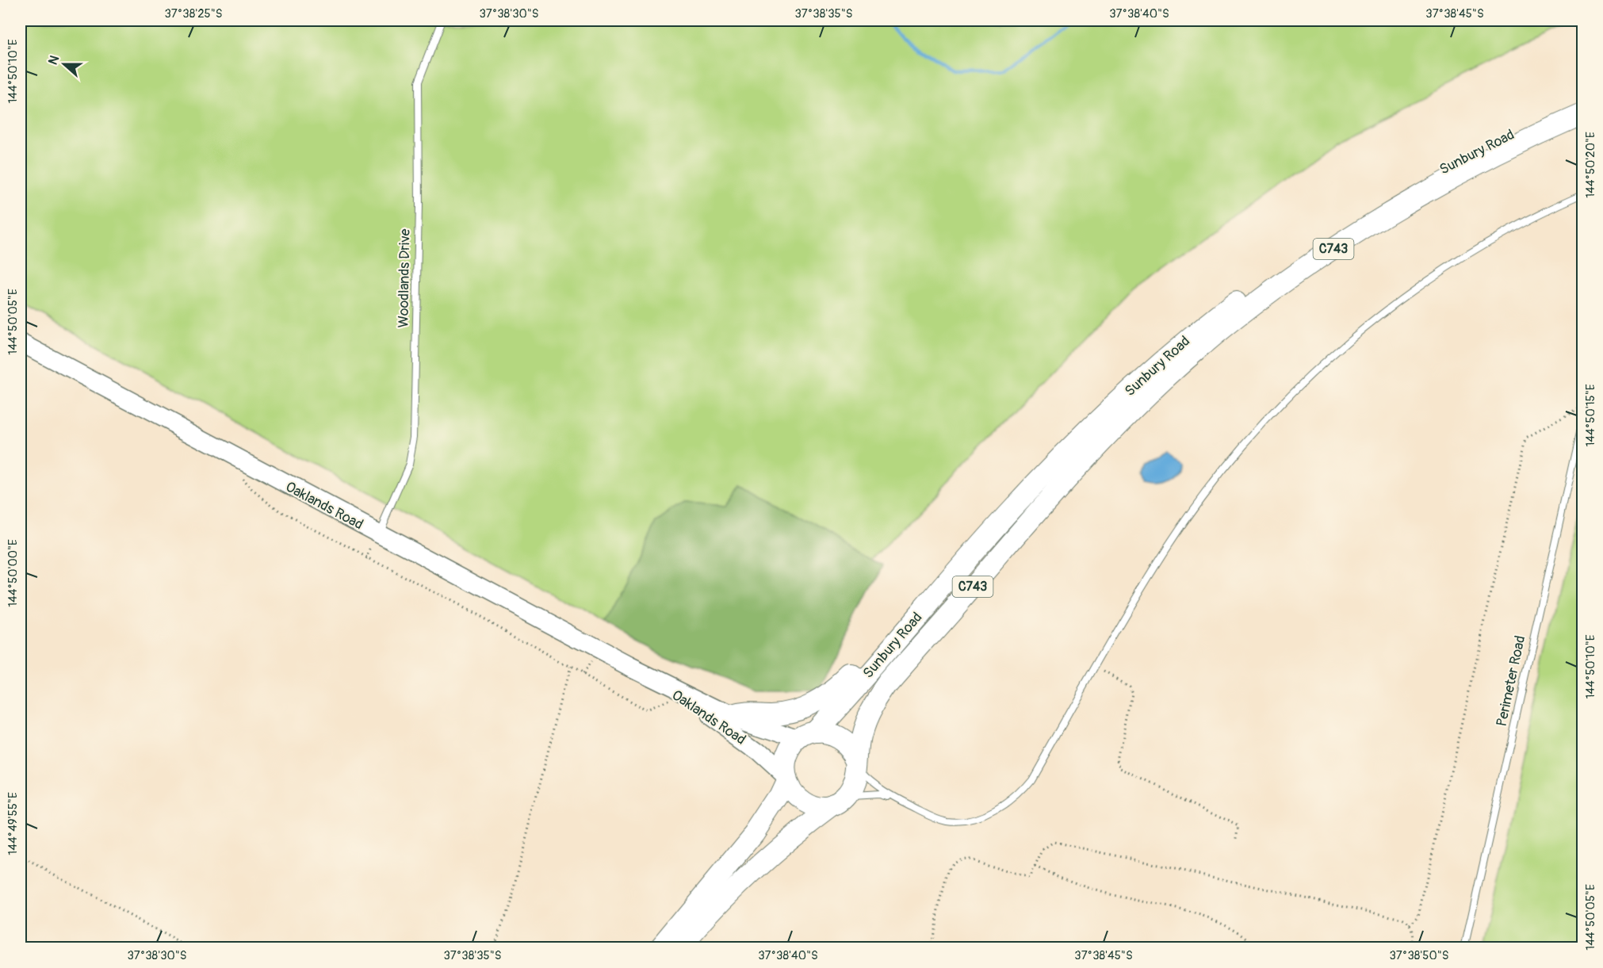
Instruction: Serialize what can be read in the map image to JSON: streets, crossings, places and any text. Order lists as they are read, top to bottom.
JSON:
{
  "streets": {
    "main road": ["Sunbury Road", "C743", "Oaklands Road"],
    "lane": ["Woodlands Drive", "Perimeter Road"]
  },
  "crossings": [
    ["Sunbury Road", "C743"],
    ["Sunbury Road", "Oaklands Road"],
    ["C743", "Oaklands Road"],
    ["Woodlands Drive", "Oaklands Road"]
  ],
  "north": "left",
  "coordinates": [
    "37°38'25\"S",
    "37°38'30\"S",
    "37°38'35\"S",
    "37°38'40\"S",
    "37°38'45\"S",
    "144°50'10\"E",
    "144°50'20\"E",
    "144°50'05\"E",
    "144°50'15\"E",
    "144°50'00\"E",
    "144°49'55\"E",
    "37°38'50\"S"
  ]
}
